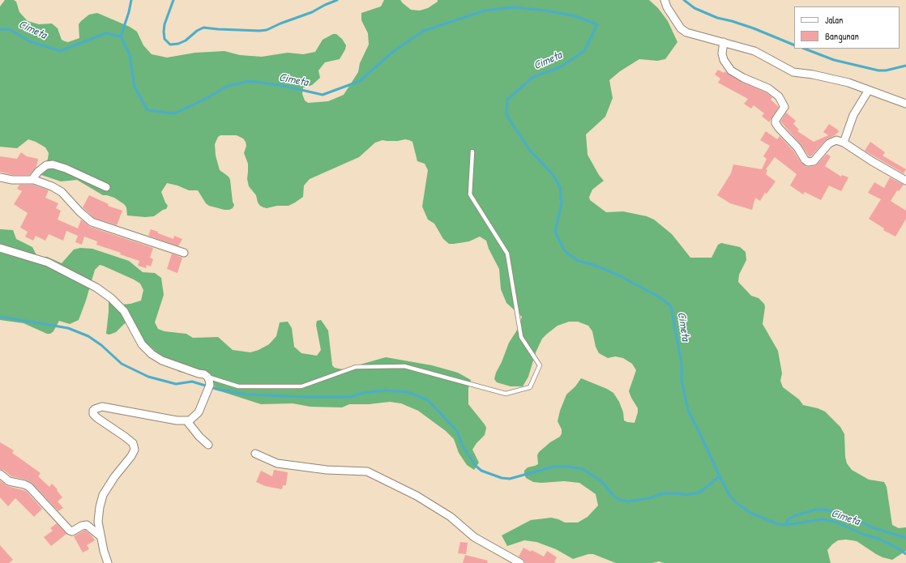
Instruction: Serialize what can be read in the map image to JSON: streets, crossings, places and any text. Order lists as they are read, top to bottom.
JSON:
{
  "water": ["Cimeta"],
  "legend": ["Jalan", "Bangunan"]
}
